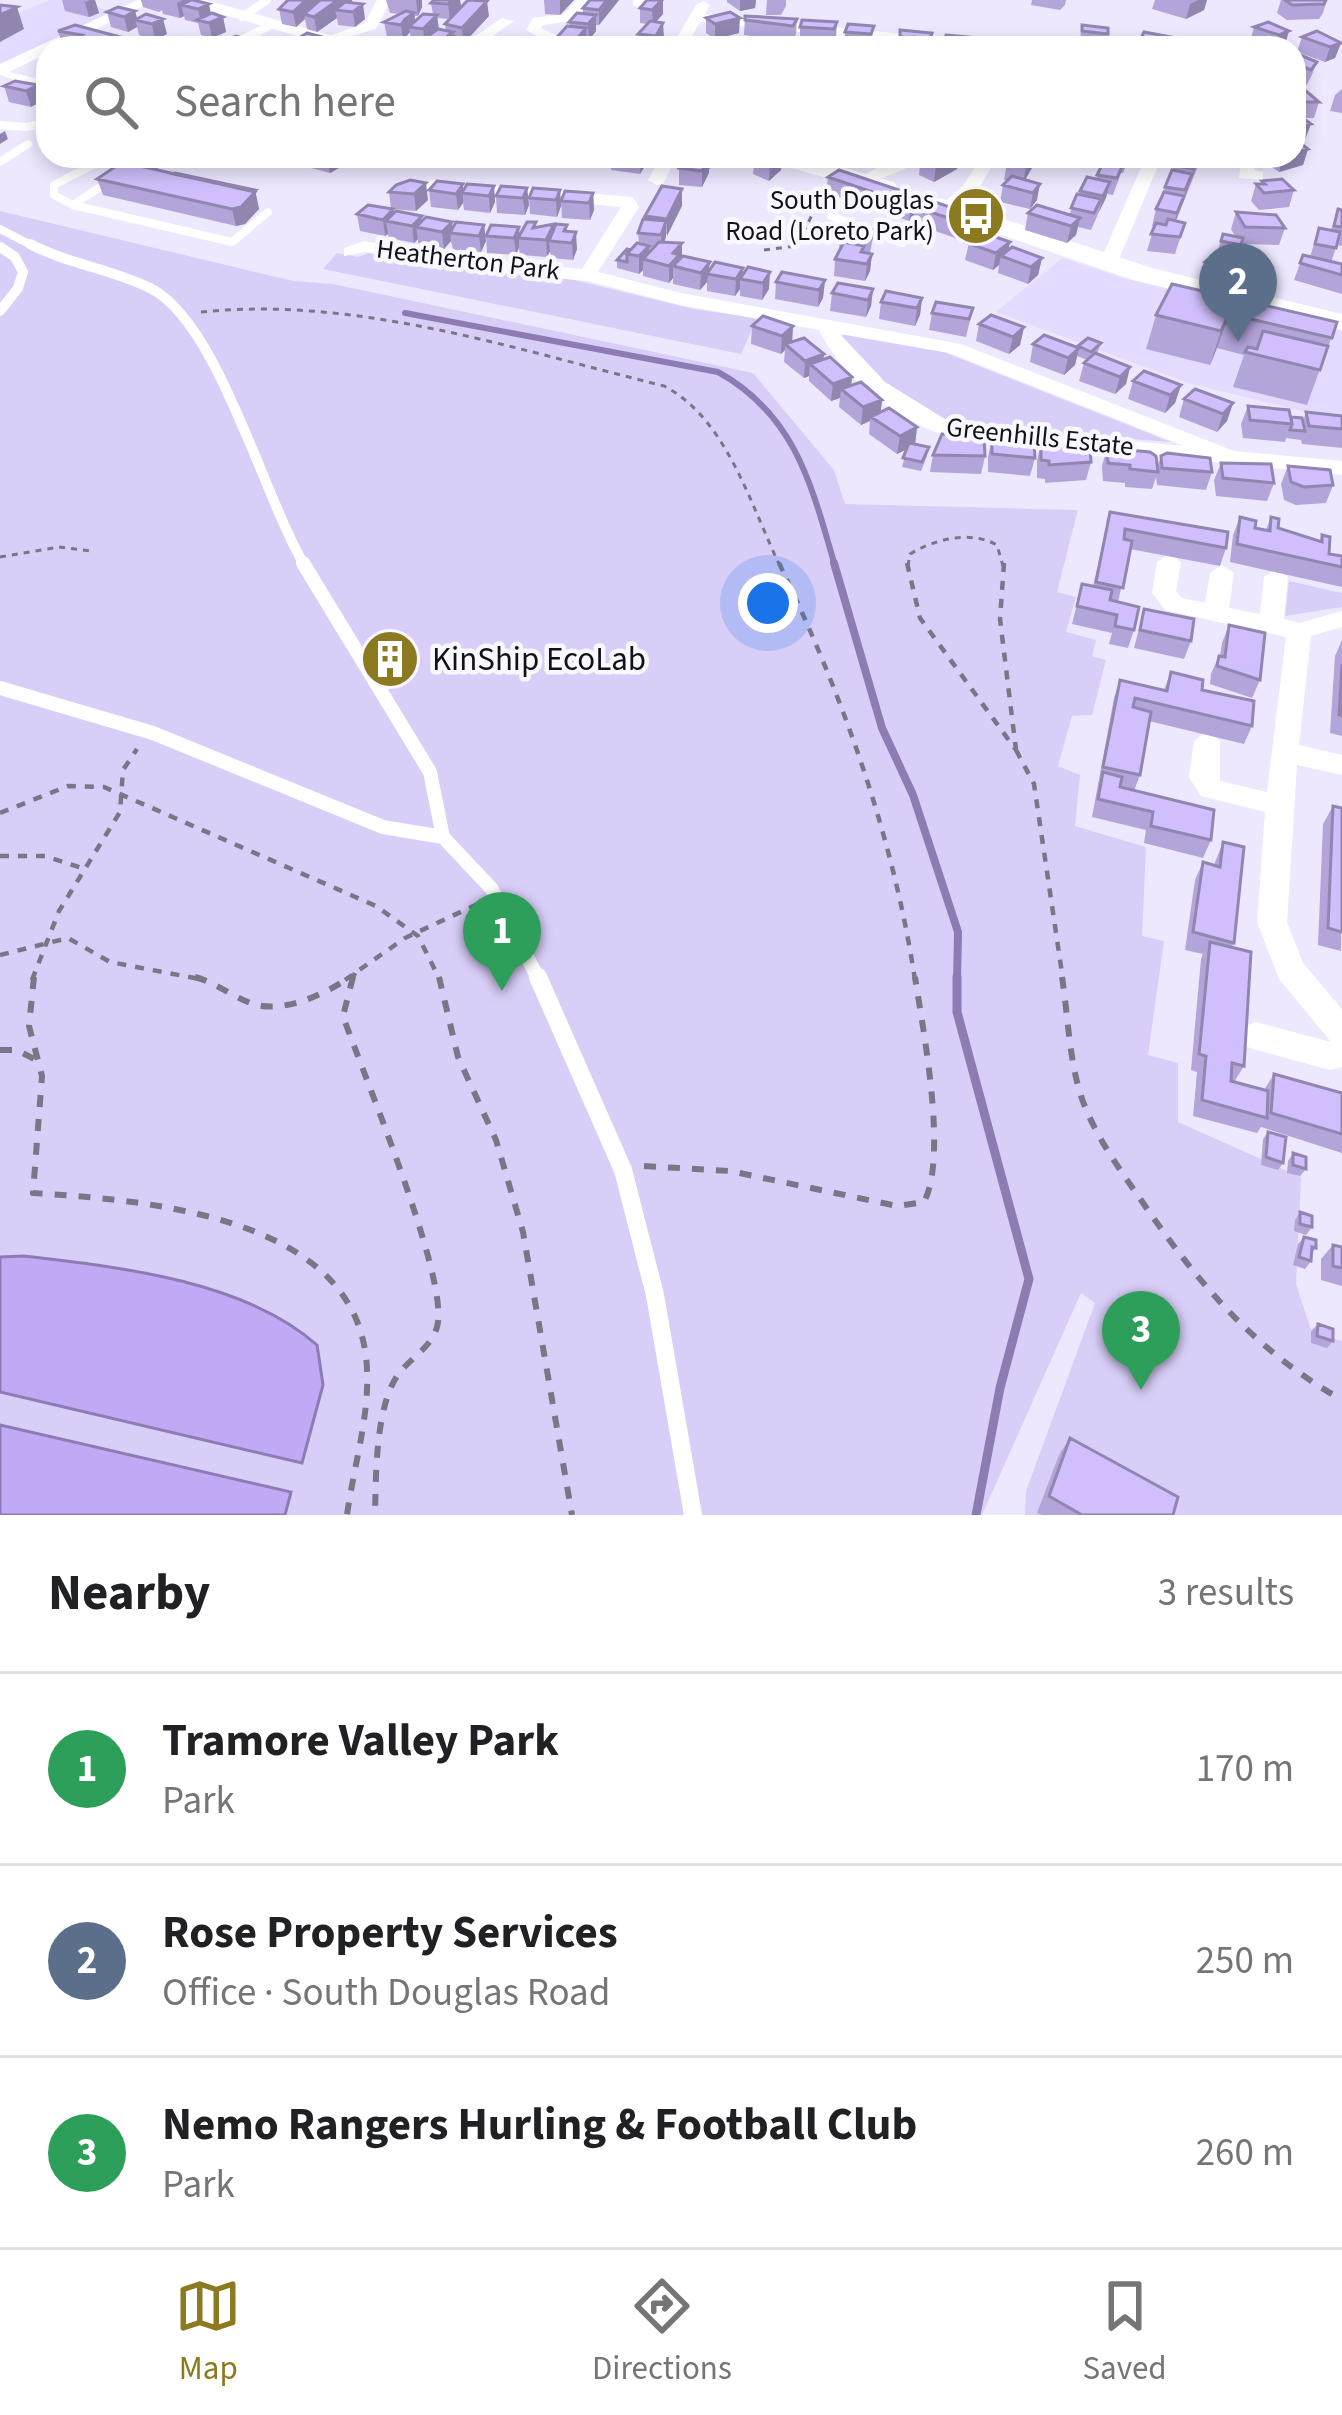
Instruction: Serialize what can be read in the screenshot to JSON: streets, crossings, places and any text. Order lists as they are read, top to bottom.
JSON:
{
  "streets": {
    "street": ["Heatherton Park", "Greenhills Estate"]
  },
  "crossings": [
    ["Heatherton Park", "Greenhills Estate"]
  ],
  "places": {
    "bus stop": ["South Douglas Road (Loreto Park)"],
    "building": ["KinShip EcoLab"]
  },
  "page": {
    "search": "Search here",
    "pins": ["2", "1", "3"],
    "heading": ["Nearby", "3 results"],
    "list": [
      {
        "mark": "1",
        "name": "Tramore Valley Park",
        "note": "Park",
        "value": "170 m"
      },
      {
        "mark": "2",
        "name": "Rose Property Services",
        "note": "Office · South Douglas Road",
        "value": "250 m"
      },
      {
        "mark": "3",
        "name": "Nemo Rangers Hurling & Football Club",
        "note": "Park",
        "value": "260 m"
      }
    ],
    "nav": ["Map", "Directions", "Saved"]
  }
}
